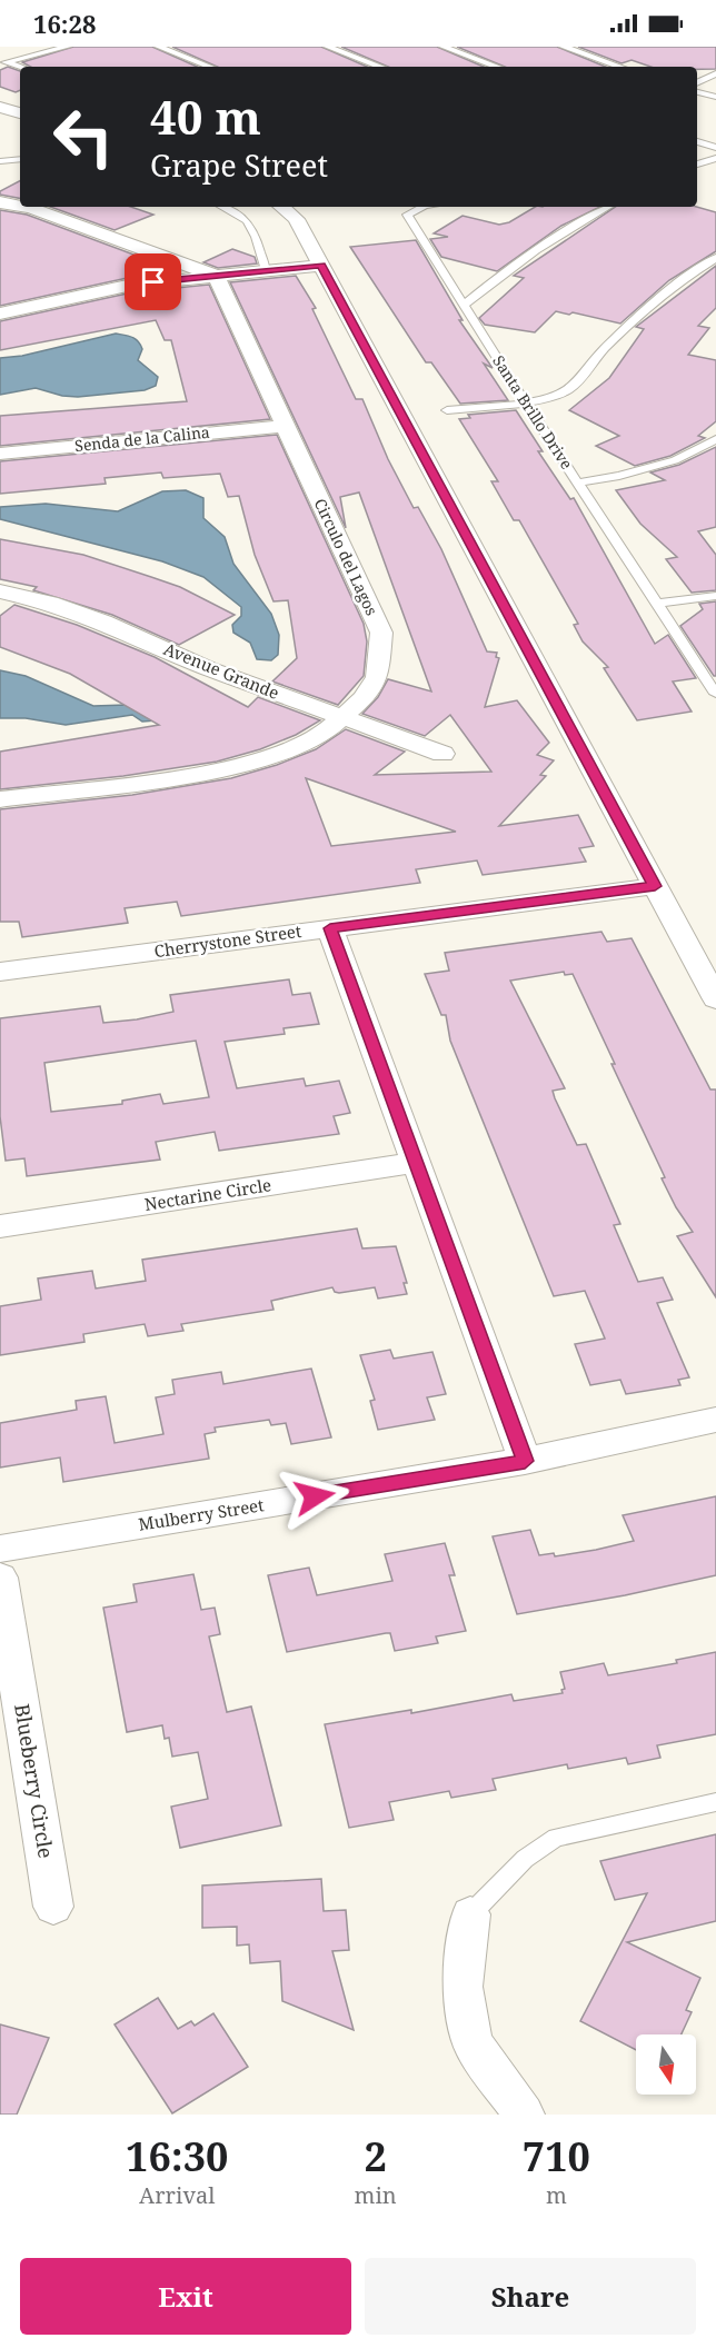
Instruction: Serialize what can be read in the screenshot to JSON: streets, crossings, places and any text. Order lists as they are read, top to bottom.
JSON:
{
  "streets": {
    "street": [
      "Senda de la Calina",
      "Circulo del Lagos",
      "Avenue Grande",
      "Cherrystone Street",
      "Nectarine Circle",
      "Mulberry Street",
      "Blueberry Circle"
    ],
    "lane": ["Santa Brillo Drive"]
  },
  "crossings": [
    ["Senda de la Calina", "Circulo del Lagos"],
    ["Circulo del Lagos", "Avenue Grande"]
  ],
  "north": "bottom",
  "page": {
    "status": "16:28",
    "turn": ["40 m", "Grape Street"],
    "eta": [
      "16:30",
      "Arrival",
      "2",
      "min",
      "710",
      "m"
    ],
    "buttons": ["Exit", "Share"]
  }
}
